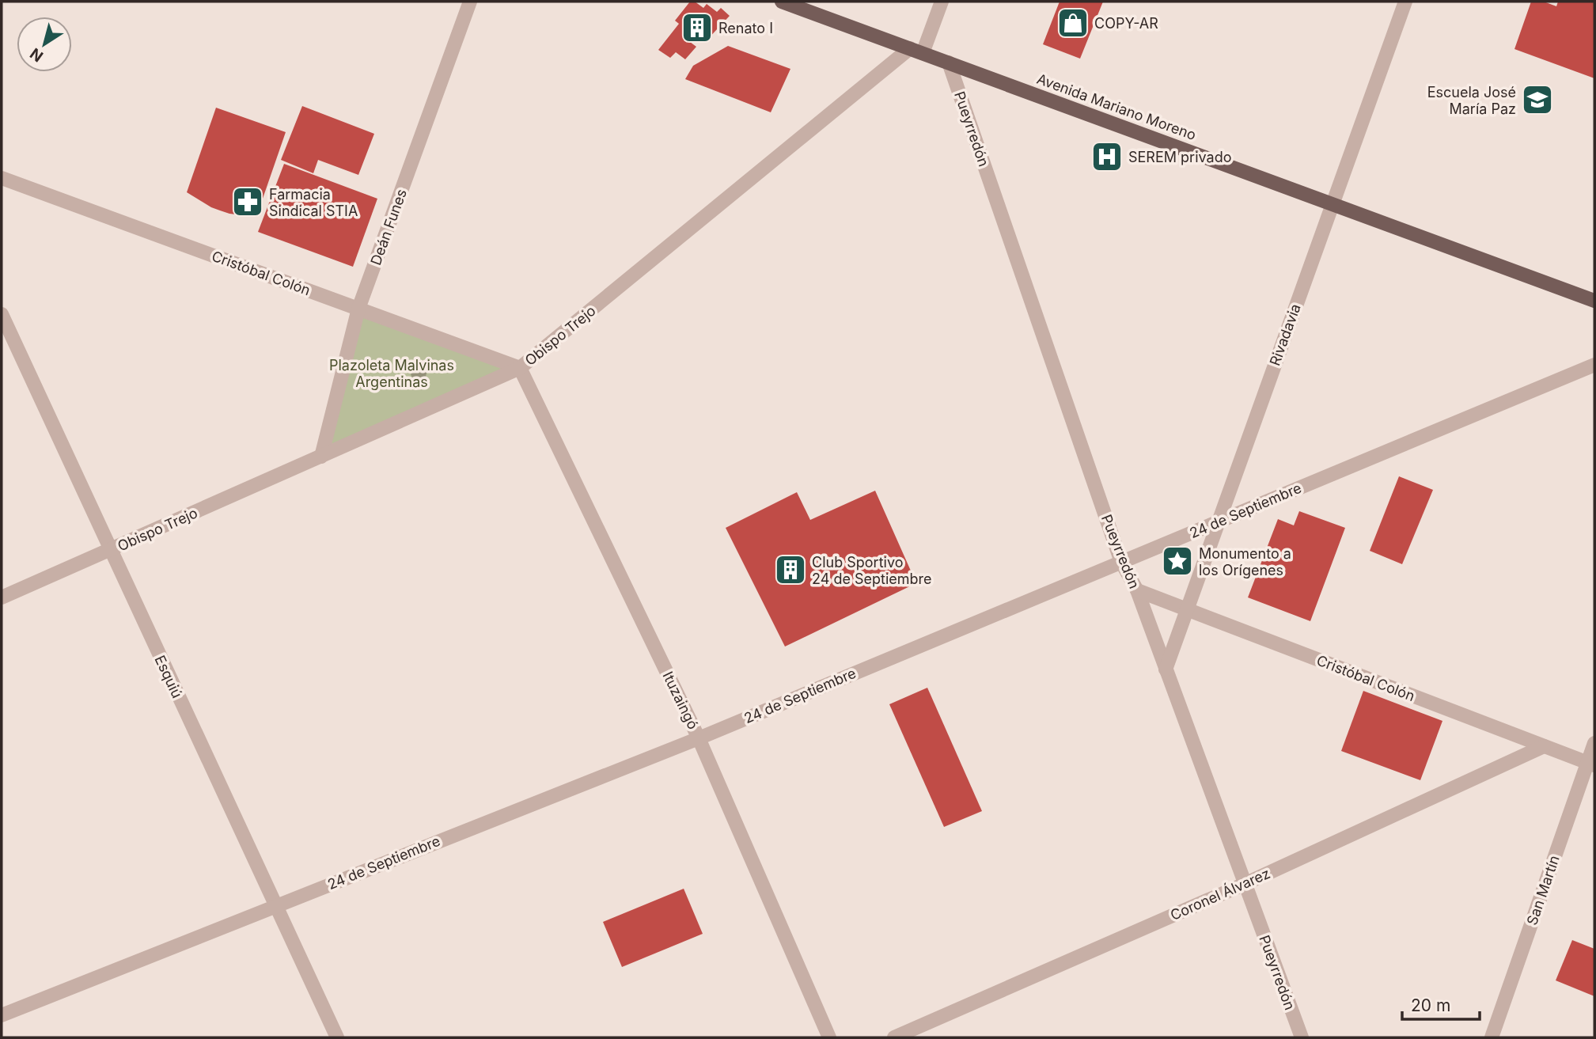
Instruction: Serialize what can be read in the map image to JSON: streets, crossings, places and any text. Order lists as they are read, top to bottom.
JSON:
{
  "streets": {
    "main road": ["Avenida Mariano Moreno"],
    "street": [
      "Pueyrredón",
      "Deán Funes",
      "Cristóbal Colón",
      "Rivadavia",
      "Obispo Trejo",
      "24 de Septiembre",
      "Esquiú",
      "Ituzaingó",
      "San Martín",
      "Coronel Álvarez"
    ]
  },
  "crossings": [
    ["Avenida Mariano Moreno", "Pueyrredón"],
    ["Avenida Mariano Moreno", "Rivadavia"],
    ["Avenida Mariano Moreno", "Obispo Trejo"],
    ["Pueyrredón", "Cristóbal Colón"],
    ["Pueyrredón", "Rivadavia"],
    ["Pueyrredón", "24 de Septiembre"],
    ["Pueyrredón", "Coronel Álvarez"],
    ["Deán Funes", "Cristóbal Colón"],
    ["Deán Funes", "Obispo Trejo"],
    ["Cristóbal Colón", "Rivadavia"],
    ["Cristóbal Colón", "Obispo Trejo"],
    ["Cristóbal Colón", "Ituzaingó"],
    ["Cristóbal Colón", "San Martín"],
    ["Cristóbal Colón", "Coronel Álvarez"],
    ["Rivadavia", "24 de Septiembre"],
    ["Obispo Trejo", "Esquiú"],
    ["Obispo Trejo", "Ituzaingó"],
    ["24 de Septiembre", "Esquiú"],
    ["24 de Septiembre", "Ituzaingó"]
  ],
  "parks": ["Plazoleta Malvinas Argentinas"],
  "places": {
    "shop": ["COPY-AR"],
    "building": ["Renato I", "Club Sportivo 24 de Septiembre"],
    "school or university": ["Escuela José María Paz"],
    "hospital": ["SEREM privado"],
    "pharmacy": ["Farmacia Sindical STIA"],
    "place": ["Monumento a los Orígenes"]
  },
  "scale_bar": "20 m",
  "north": "bottom left"
}
